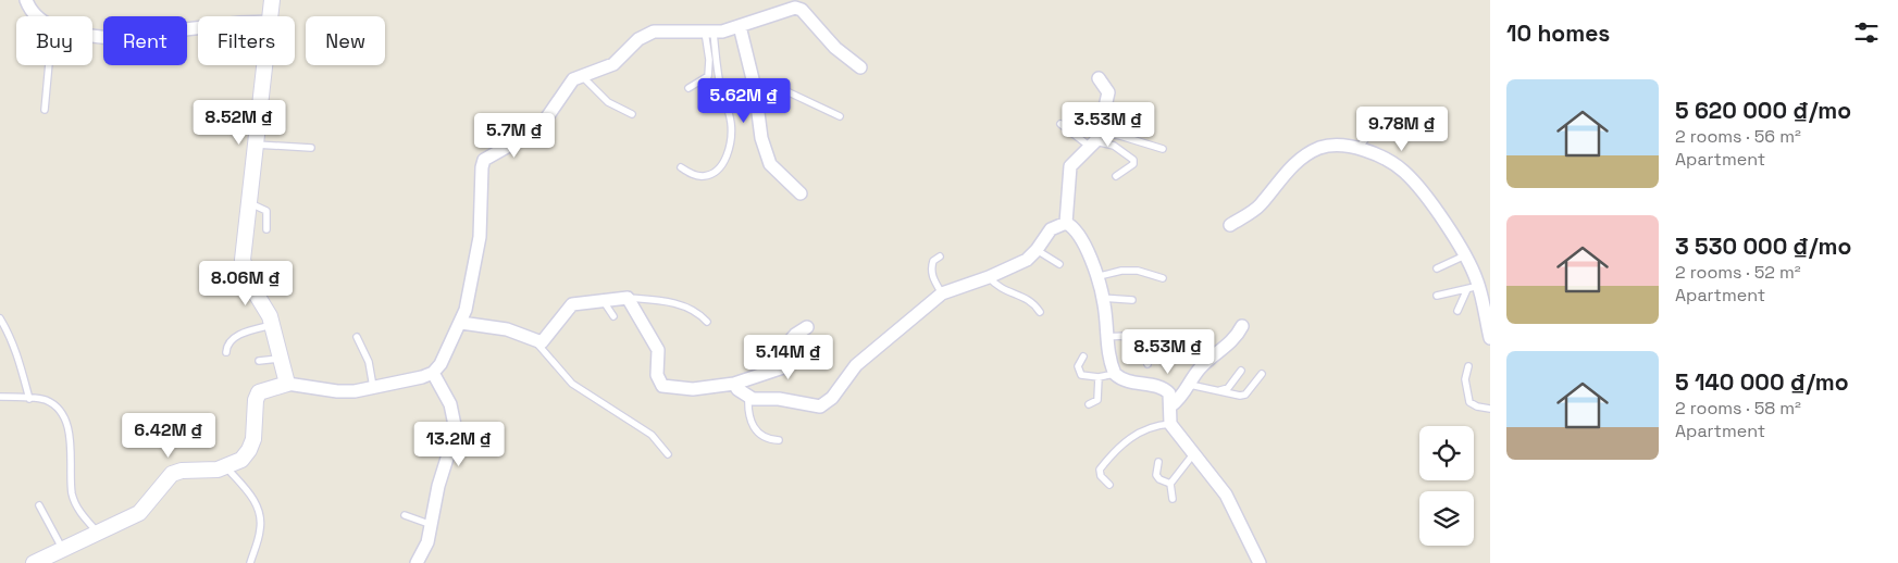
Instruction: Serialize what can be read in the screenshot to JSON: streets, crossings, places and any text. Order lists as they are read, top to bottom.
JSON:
{
  "page": {
    "heading": "10 homes",
    "chip": [
      "Buy",
      "Rent",
      "Filters",
      "New"
    ],
    "list": [
      {
        "name": "5 620 000 ₫/mo",
        "note": "2 rooms · 56 m² · Apartment"
      },
      {
        "name": "3 530 000 ₫/mo",
        "note": "2 rooms · 52 m² · Apartment"
      },
      {
        "name": "5 140 000 ₫/mo",
        "note": "2 rooms · 58 m² · Apartment"
      }
    ],
    "price": [
      "5.62M ₫",
      "8.52M ₫",
      "3.53M ₫",
      "9.78M ₫",
      "5.7M ₫",
      "8.06M ₫",
      "8.53M ₫",
      "5.14M ₫",
      "6.42M ₫",
      "13.2M ₫"
    ]
  }
}
